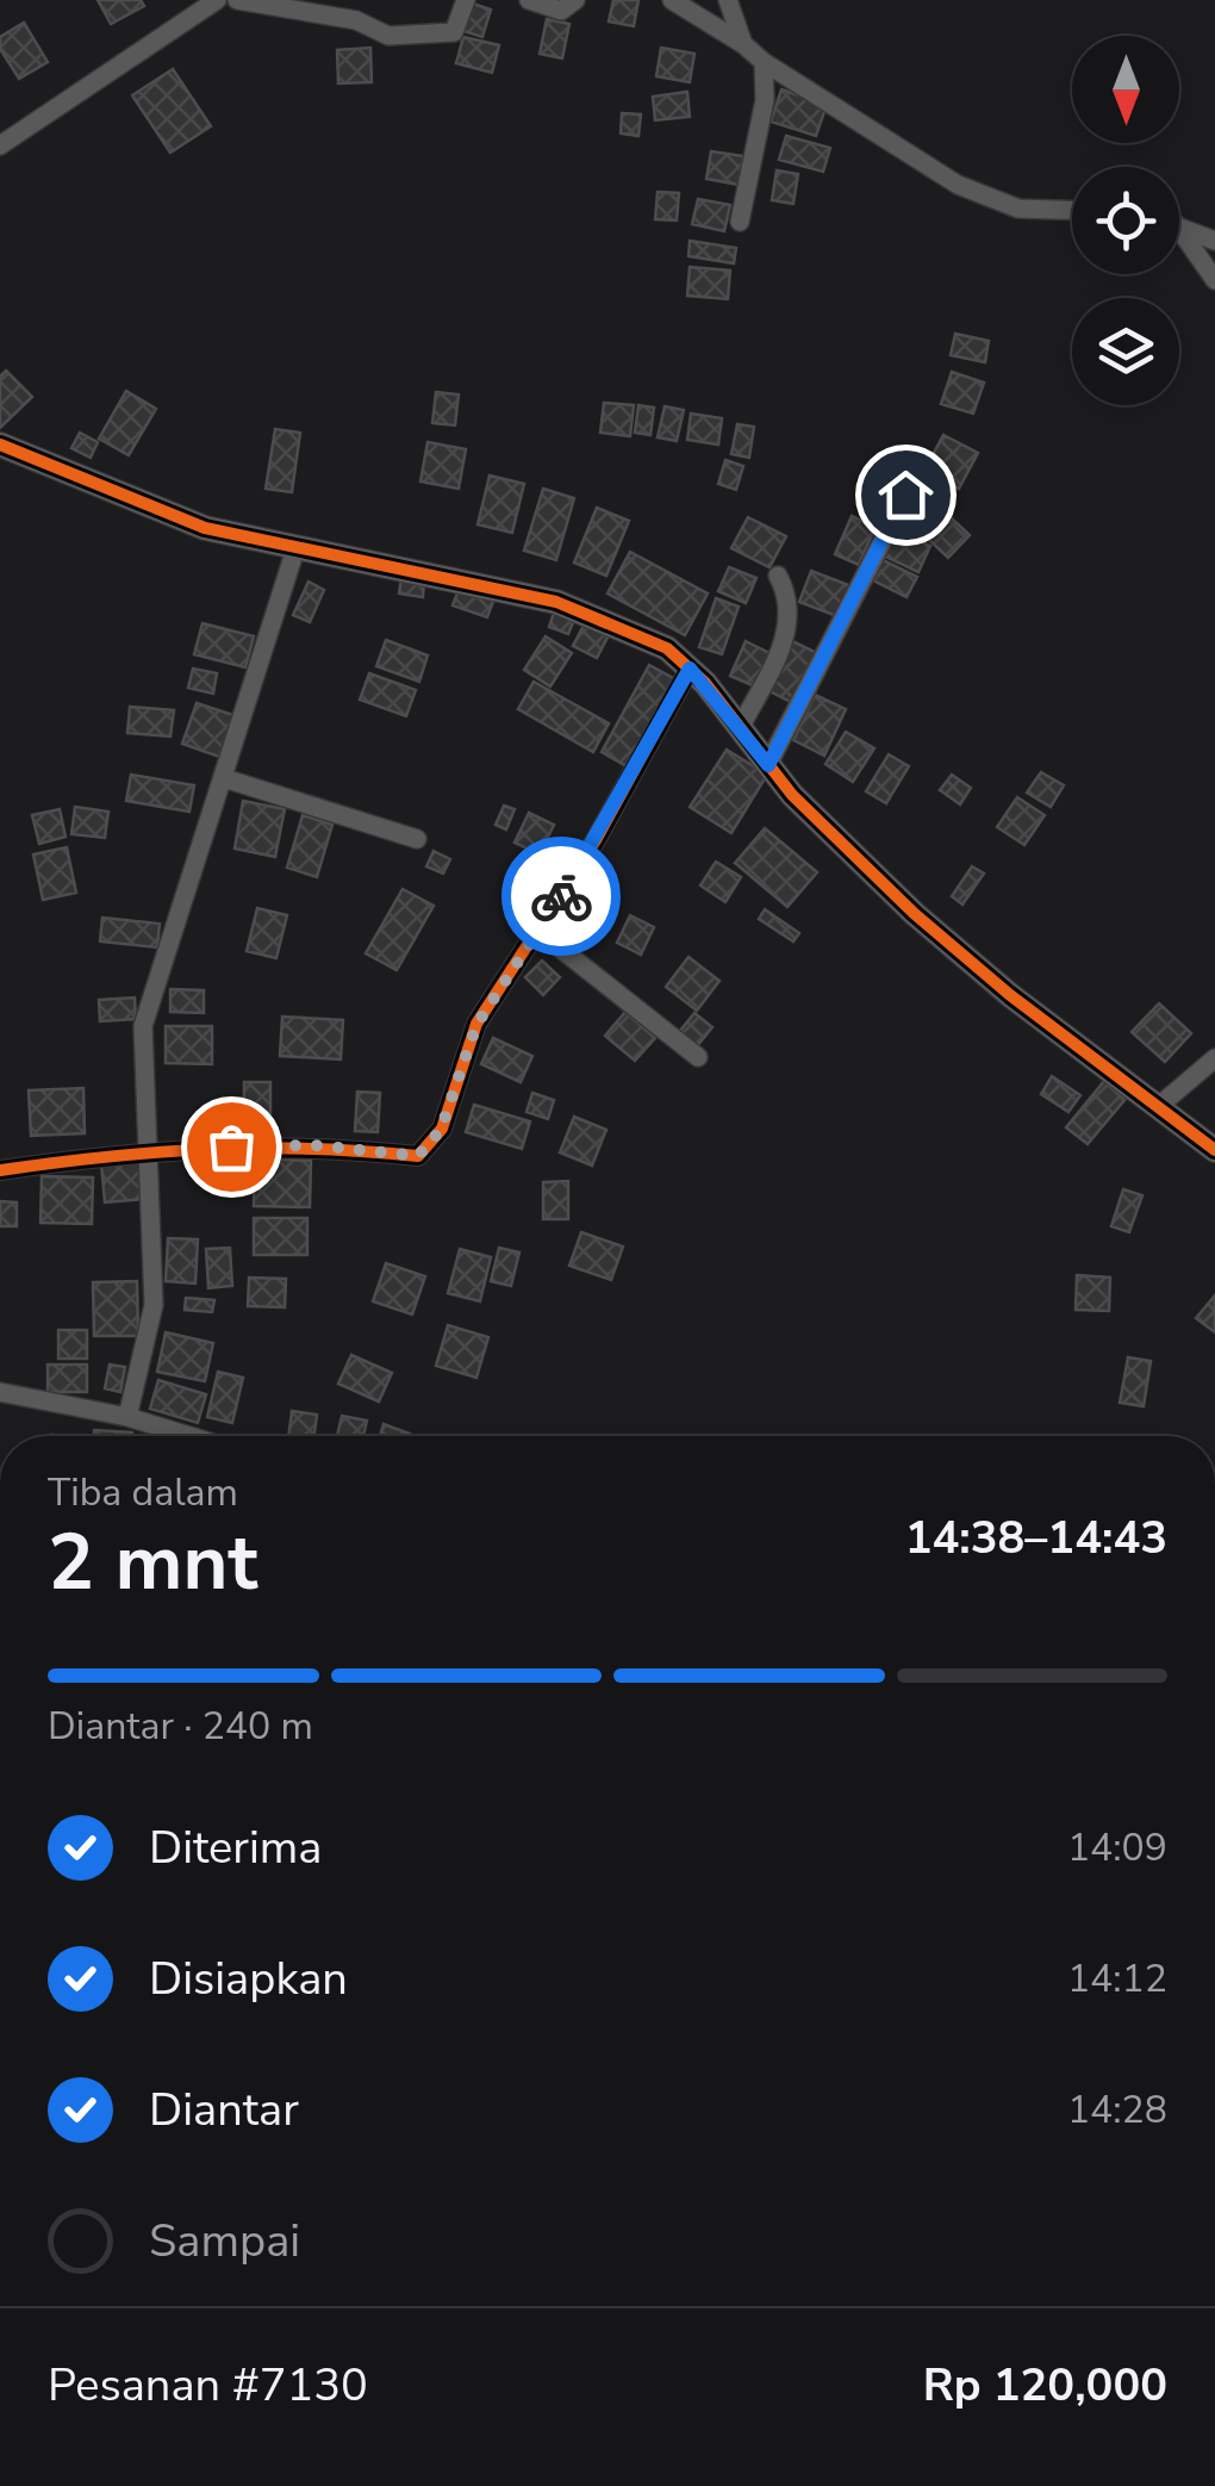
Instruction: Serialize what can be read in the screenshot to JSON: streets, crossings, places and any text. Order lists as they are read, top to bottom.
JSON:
{
  "north": "bottom",
  "page": {
    "heading": ["2 mnt", "Tiba dalam", "14:38–14:43"],
    "panel": ["Pesanan #7130", "Rp 120,000"],
    "bar": "Diantar · 240 m",
    "list": [
      ["Diterima", "14:09"],
      ["Disiapkan", "14:12"],
      ["Diantar", "14:28"],
      "Sampai"
    ]
  }
}
